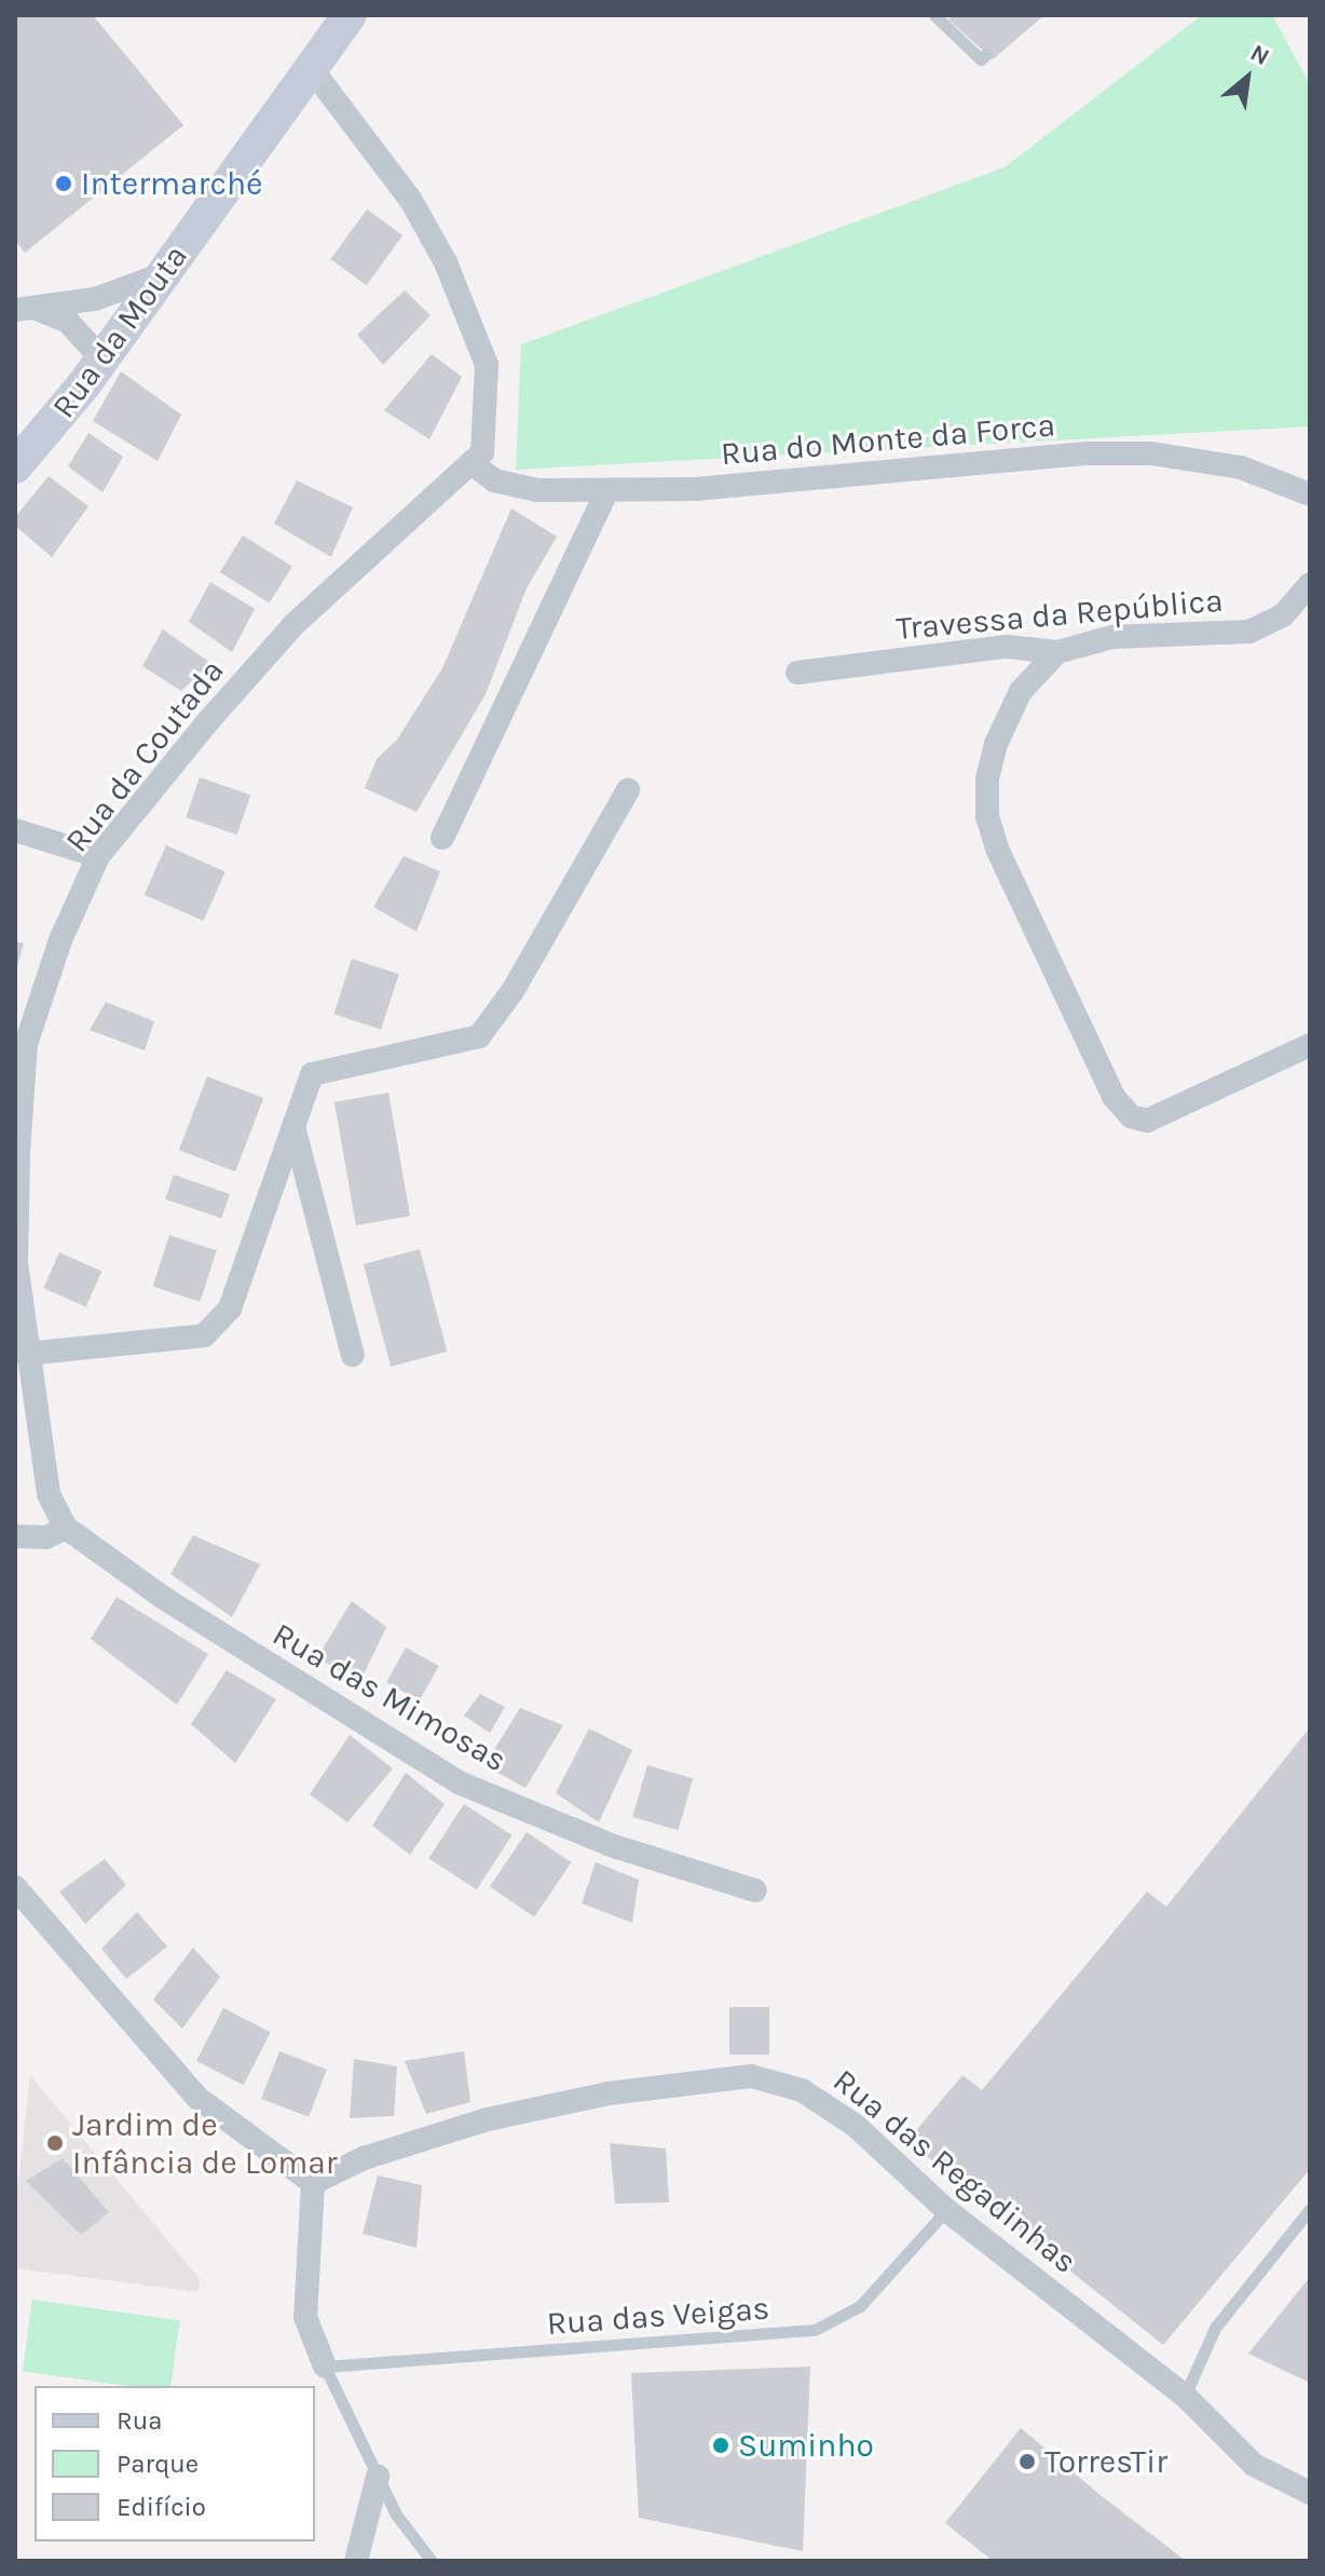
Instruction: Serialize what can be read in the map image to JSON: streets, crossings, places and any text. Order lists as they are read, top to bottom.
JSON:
{
  "streets": {
    "main road": ["Rua da Mouta"],
    "street": [
      "Rua do Monte da Forca",
      "Travessa da República",
      "Rua da Coutada",
      "Rua das Mimosas",
      "Rua das Regadinhas"
    ],
    "lane": ["Rua das Veigas"]
  },
  "crossings": [
    ["Rua do Monte da Forca", "Rua da Coutada"],
    ["Rua da Coutada", "Rua das Mimosas"],
    ["Rua das Regadinhas", "Rua das Veigas"]
  ],
  "places": [
    "Intermarché",
    "Jardim de Infância de Lomar",
    "Suminho",
    "TorresTir"
  ],
  "legend": ["Rua", "Parque", "Edifício"],
  "north": "top right"
}
